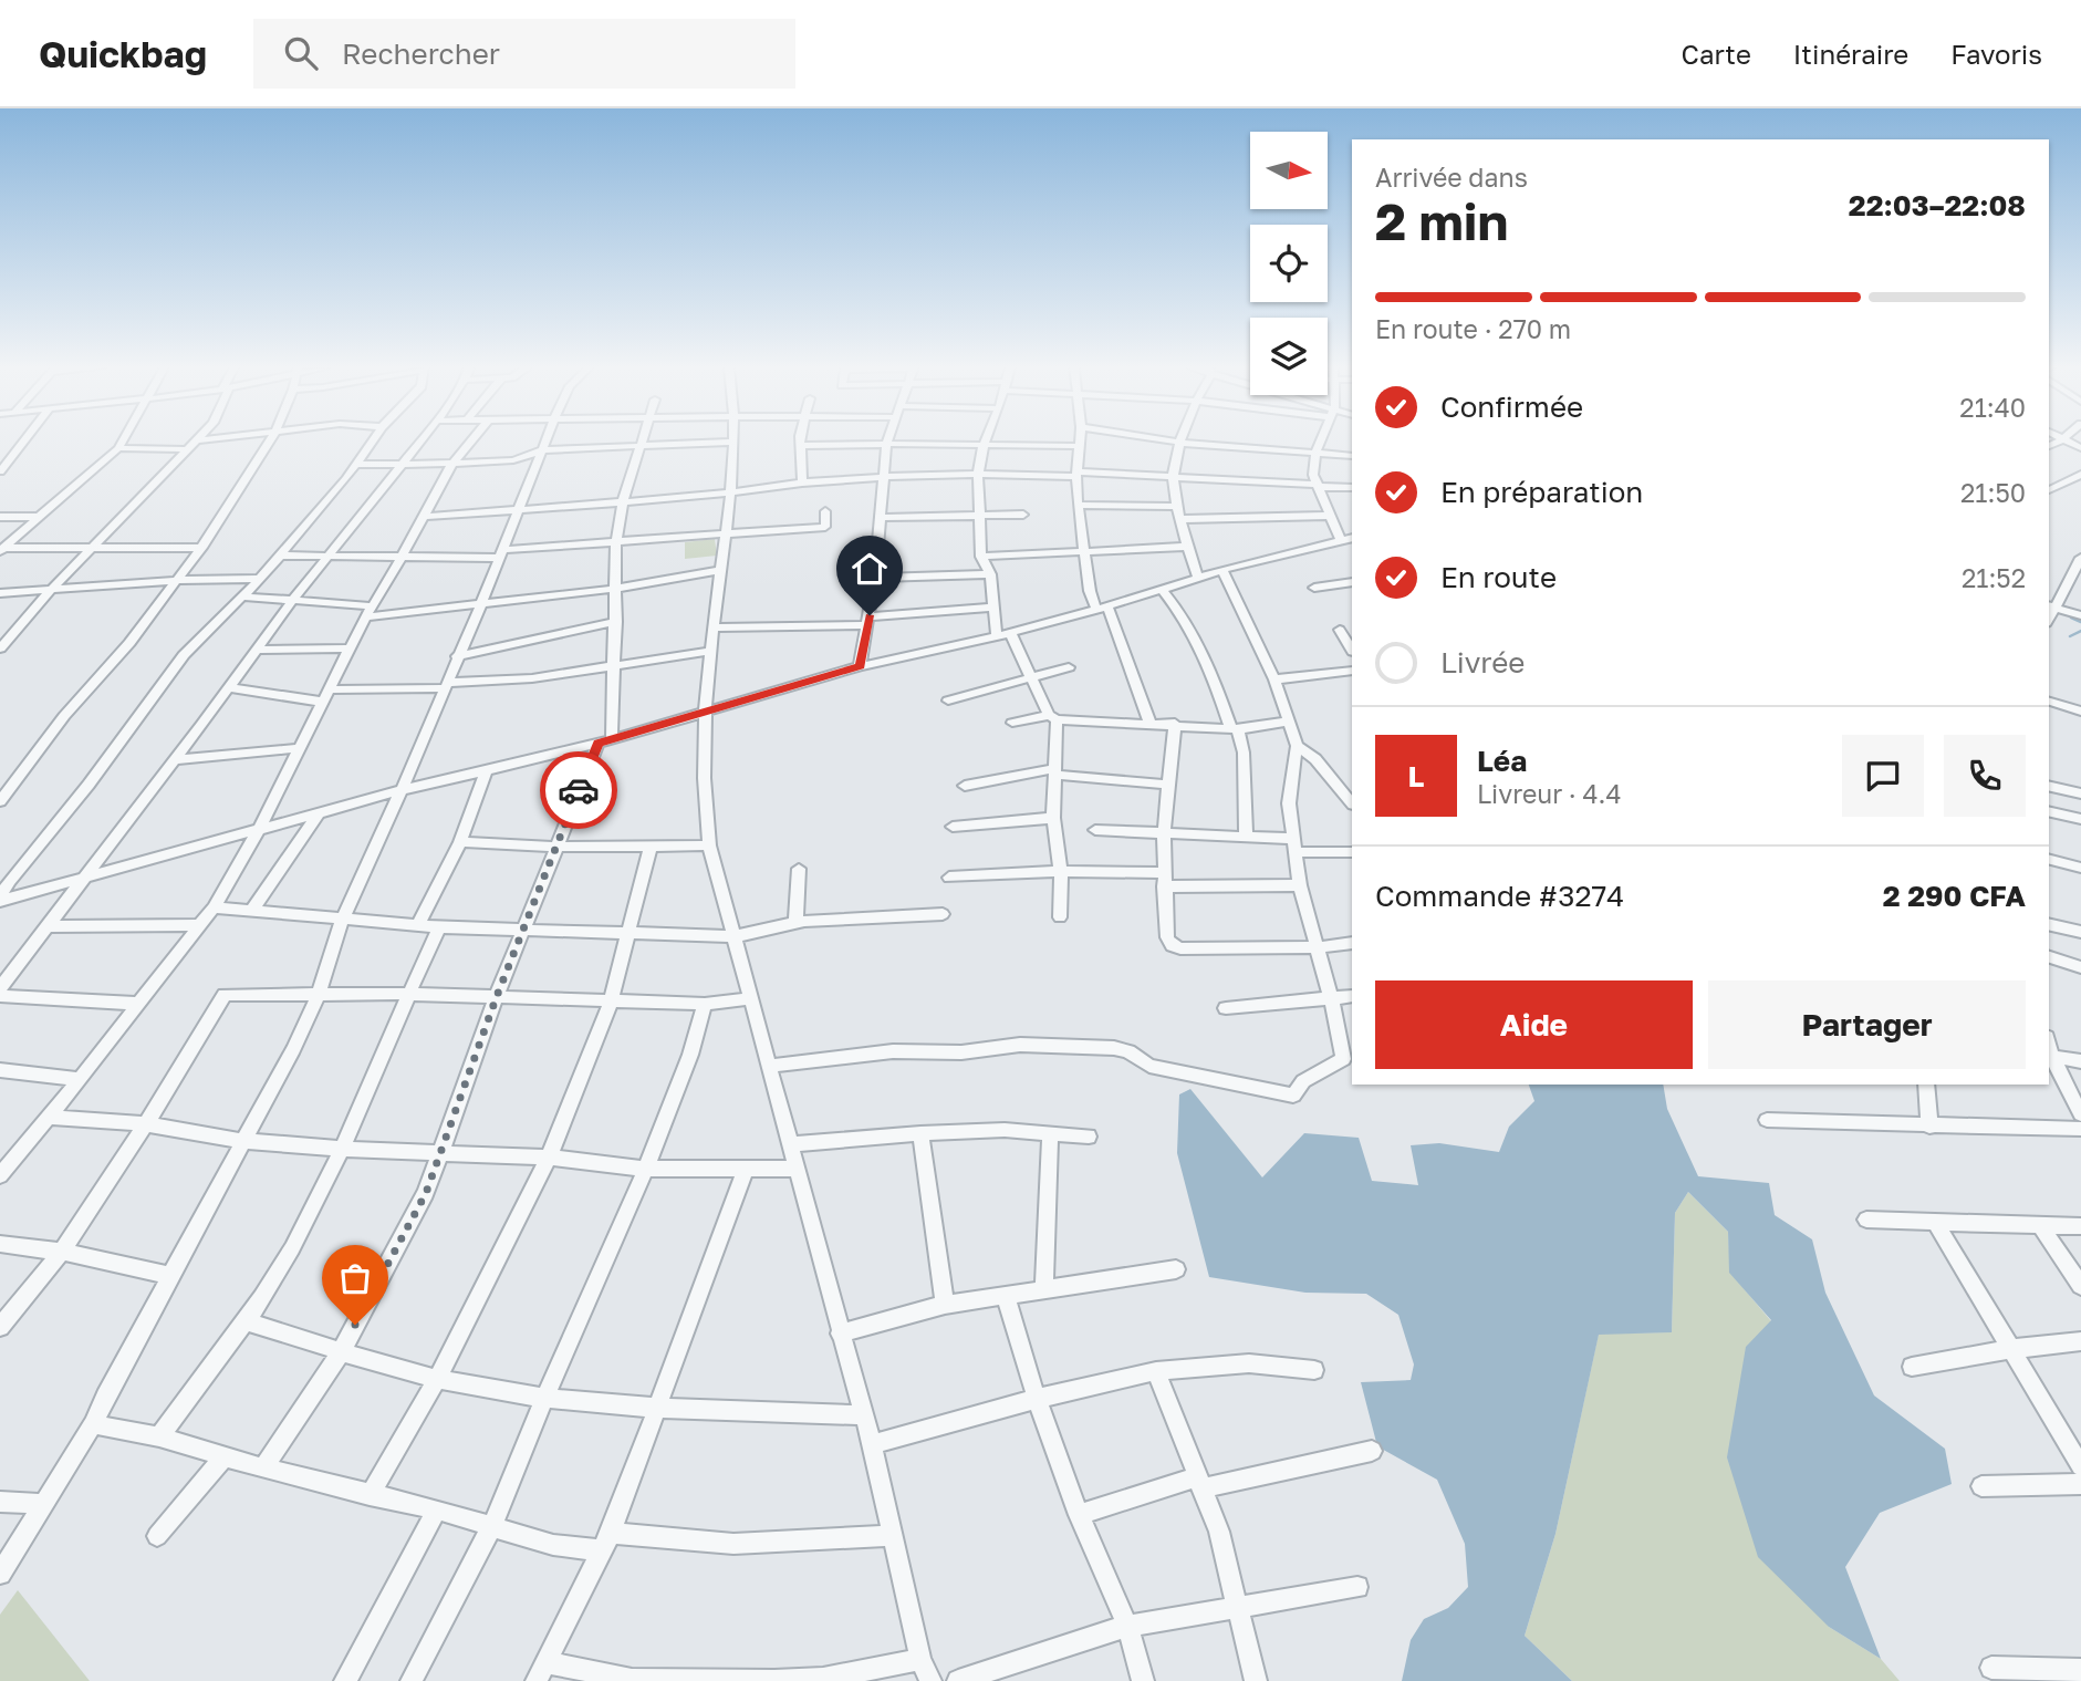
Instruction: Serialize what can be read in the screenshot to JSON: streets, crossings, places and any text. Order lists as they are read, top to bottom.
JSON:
{
  "north": "right",
  "page": {
    "header": "Quickbag",
    "search": "Rechercher",
    "nav": ["Carte", "Itinéraire", "Favoris"],
    "heading": ["2 min", "Arrivée dans", "22:03–22:08"],
    "panel": [
      "Léa",
      "Livreur · 4.4",
      "Commande #3274",
      "2 290 CFA"
    ],
    "bar": "En route · 270 m",
    "list": [
      ["Confirmée", "21:40"],
      ["En préparation", "21:50"],
      ["En route", "21:52"],
      "Livrée"
    ],
    "round": "L",
    "buttons": ["Aide", "Partager"]
  }
}
